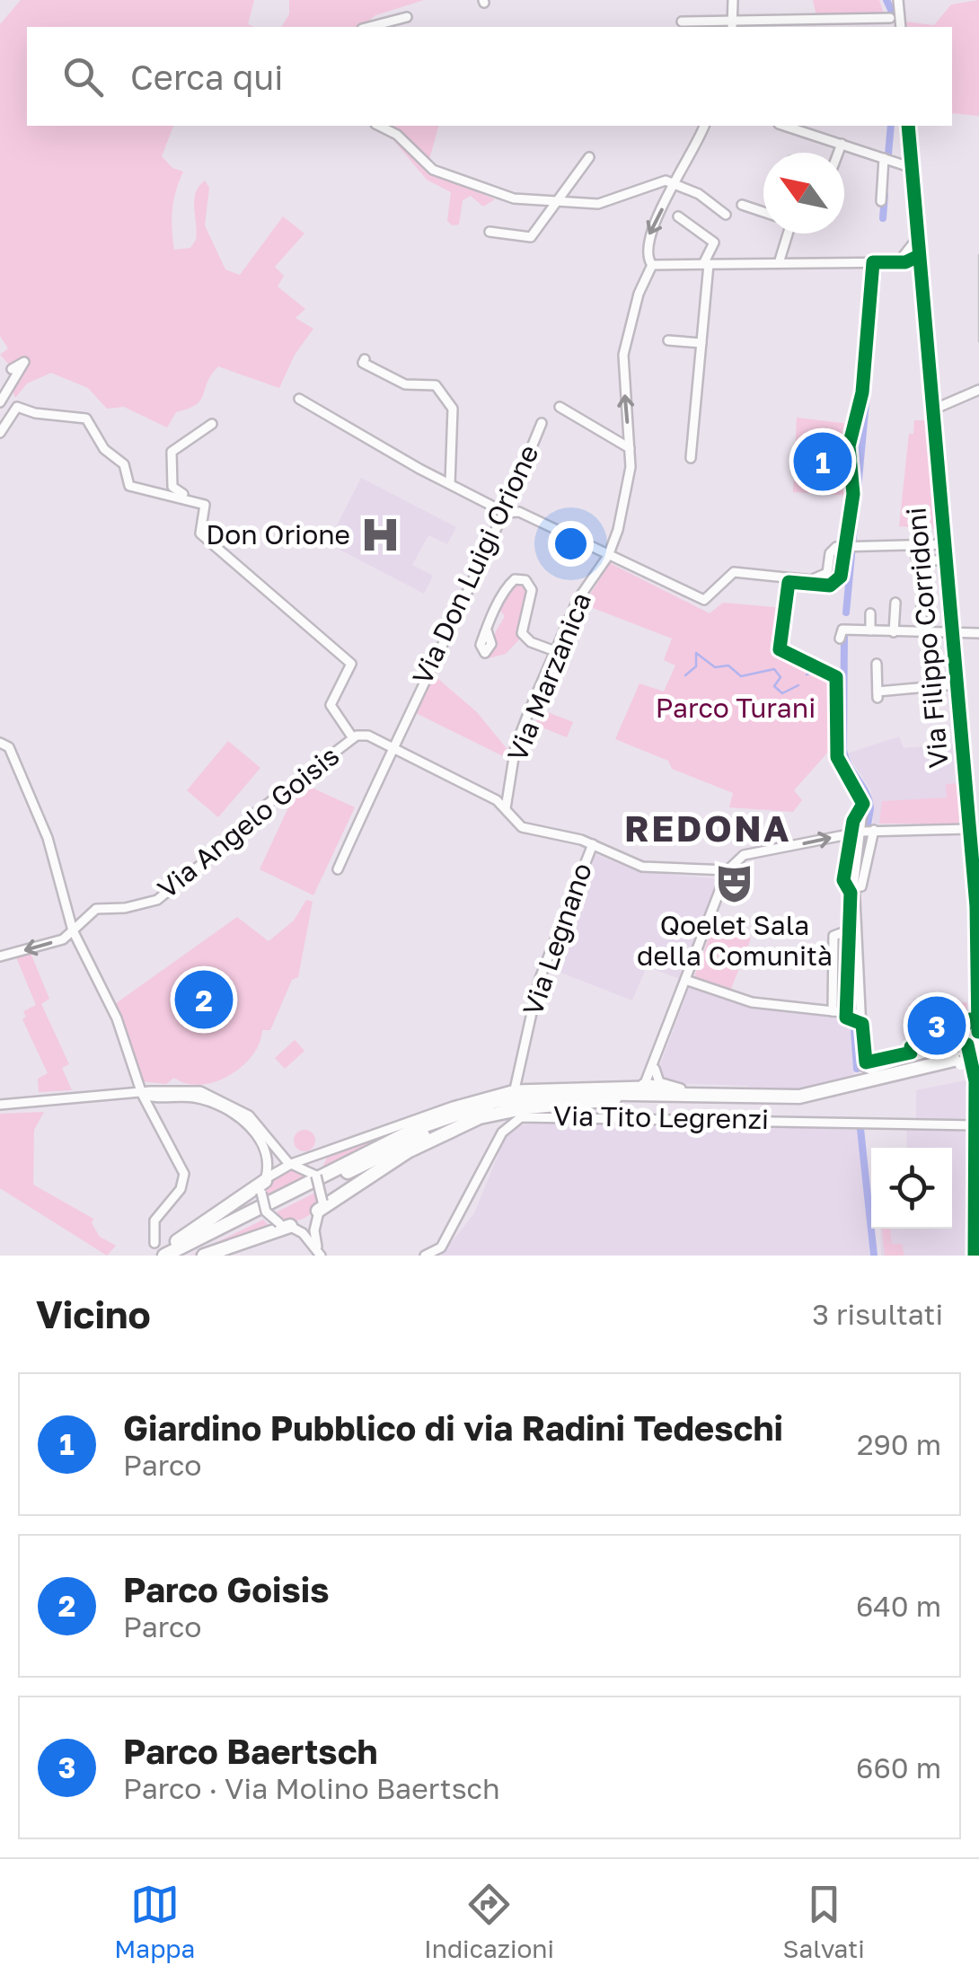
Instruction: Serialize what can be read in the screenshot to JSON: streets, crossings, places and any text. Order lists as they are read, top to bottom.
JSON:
{
  "streets": {
    "street": [
      "Via Don Luigi Orione",
      "Via Filippo Corridoni",
      "Via Marzanica",
      "Via Angelo Goisis",
      "Via Legnano",
      "Via Tito Legrenzi"
    ]
  },
  "crossings": [
    ["Via Don Luigi Orione", "Via Angelo Goisis"],
    ["Via Marzanica", "Via Angelo Goisis"],
    ["Via Angelo Goisis", "Via Legnano"]
  ],
  "districts": ["REDONA"],
  "parks": ["Parco Turani"],
  "places": {
    "hospital": ["Don Orione"],
    "theatre": ["Qoelet Sala della Comunità"]
  },
  "north": "top left",
  "page": {
    "search": "Cerca qui",
    "pins": ["1", "2", "3"],
    "heading": ["Vicino", "3 risultati"],
    "list": [
      {
        "mark": "1",
        "name": "Giardino Pubblico di via Radini Tedeschi",
        "note": "Parco",
        "value": "290 m"
      },
      {
        "mark": "2",
        "name": "Parco Goisis",
        "note": "Parco",
        "value": "640 m"
      },
      {
        "mark": "3",
        "name": "Parco Baertsch",
        "note": "Parco · Via Molino Baertsch",
        "value": "660 m"
      }
    ],
    "nav": ["Mappa", "Indicazioni", "Salvati"]
  }
}
